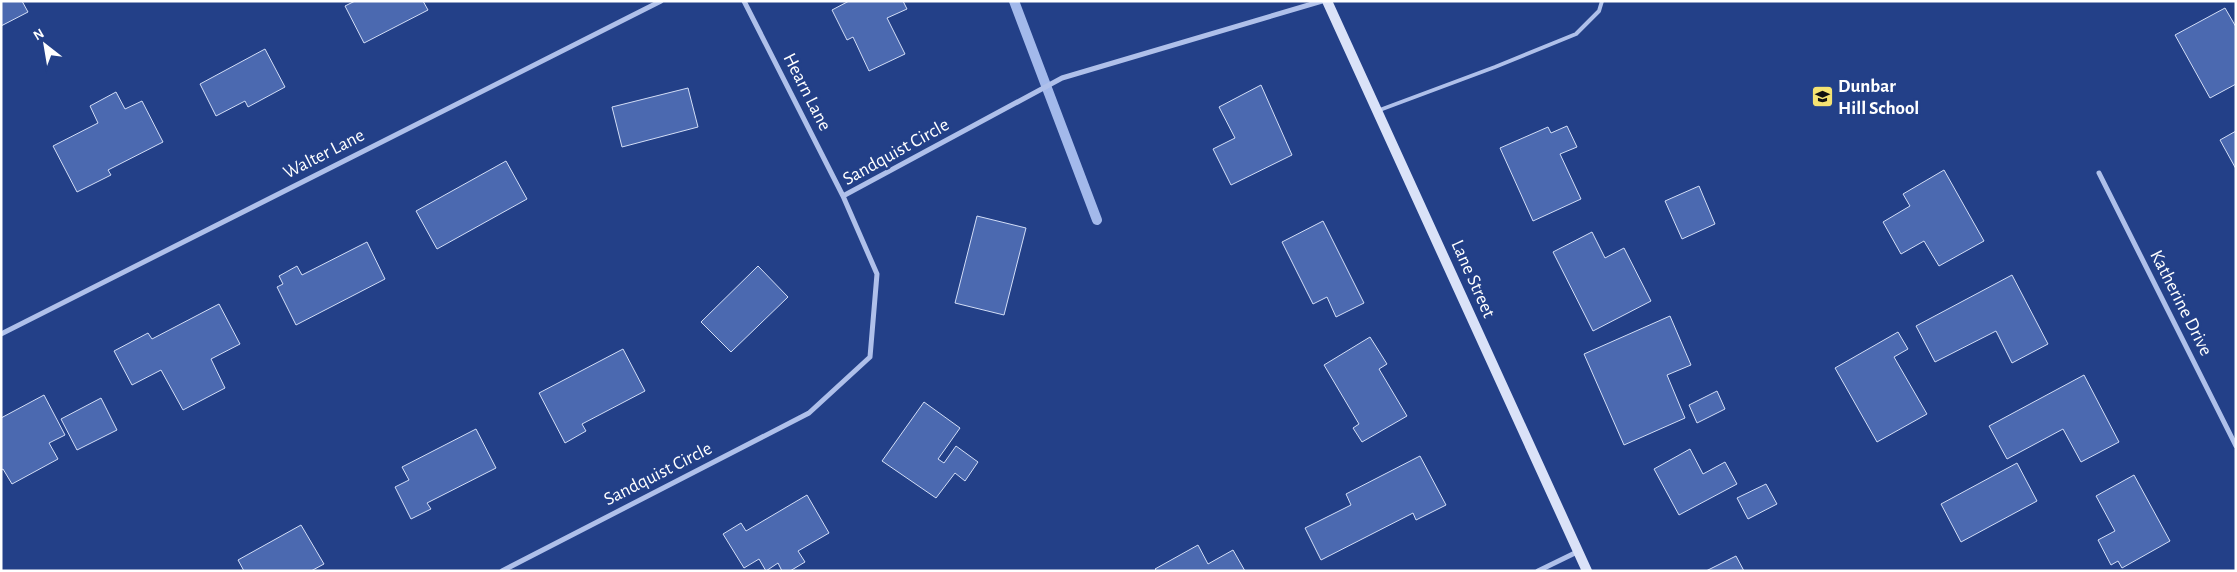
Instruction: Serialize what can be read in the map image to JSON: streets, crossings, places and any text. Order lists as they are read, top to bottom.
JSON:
{
  "streets": {
    "street": [
      "Hearn Lane",
      "Sandquist Circle",
      "Walter Lane",
      "Lane Street",
      "Katherine Drive"
    ]
  },
  "crossings": [
    ["Hearn Lane", "Sandquist Circle"]
  ],
  "places": {
    "school or university": ["Dunbar Hill School"]
  },
  "north": "top left"
}
